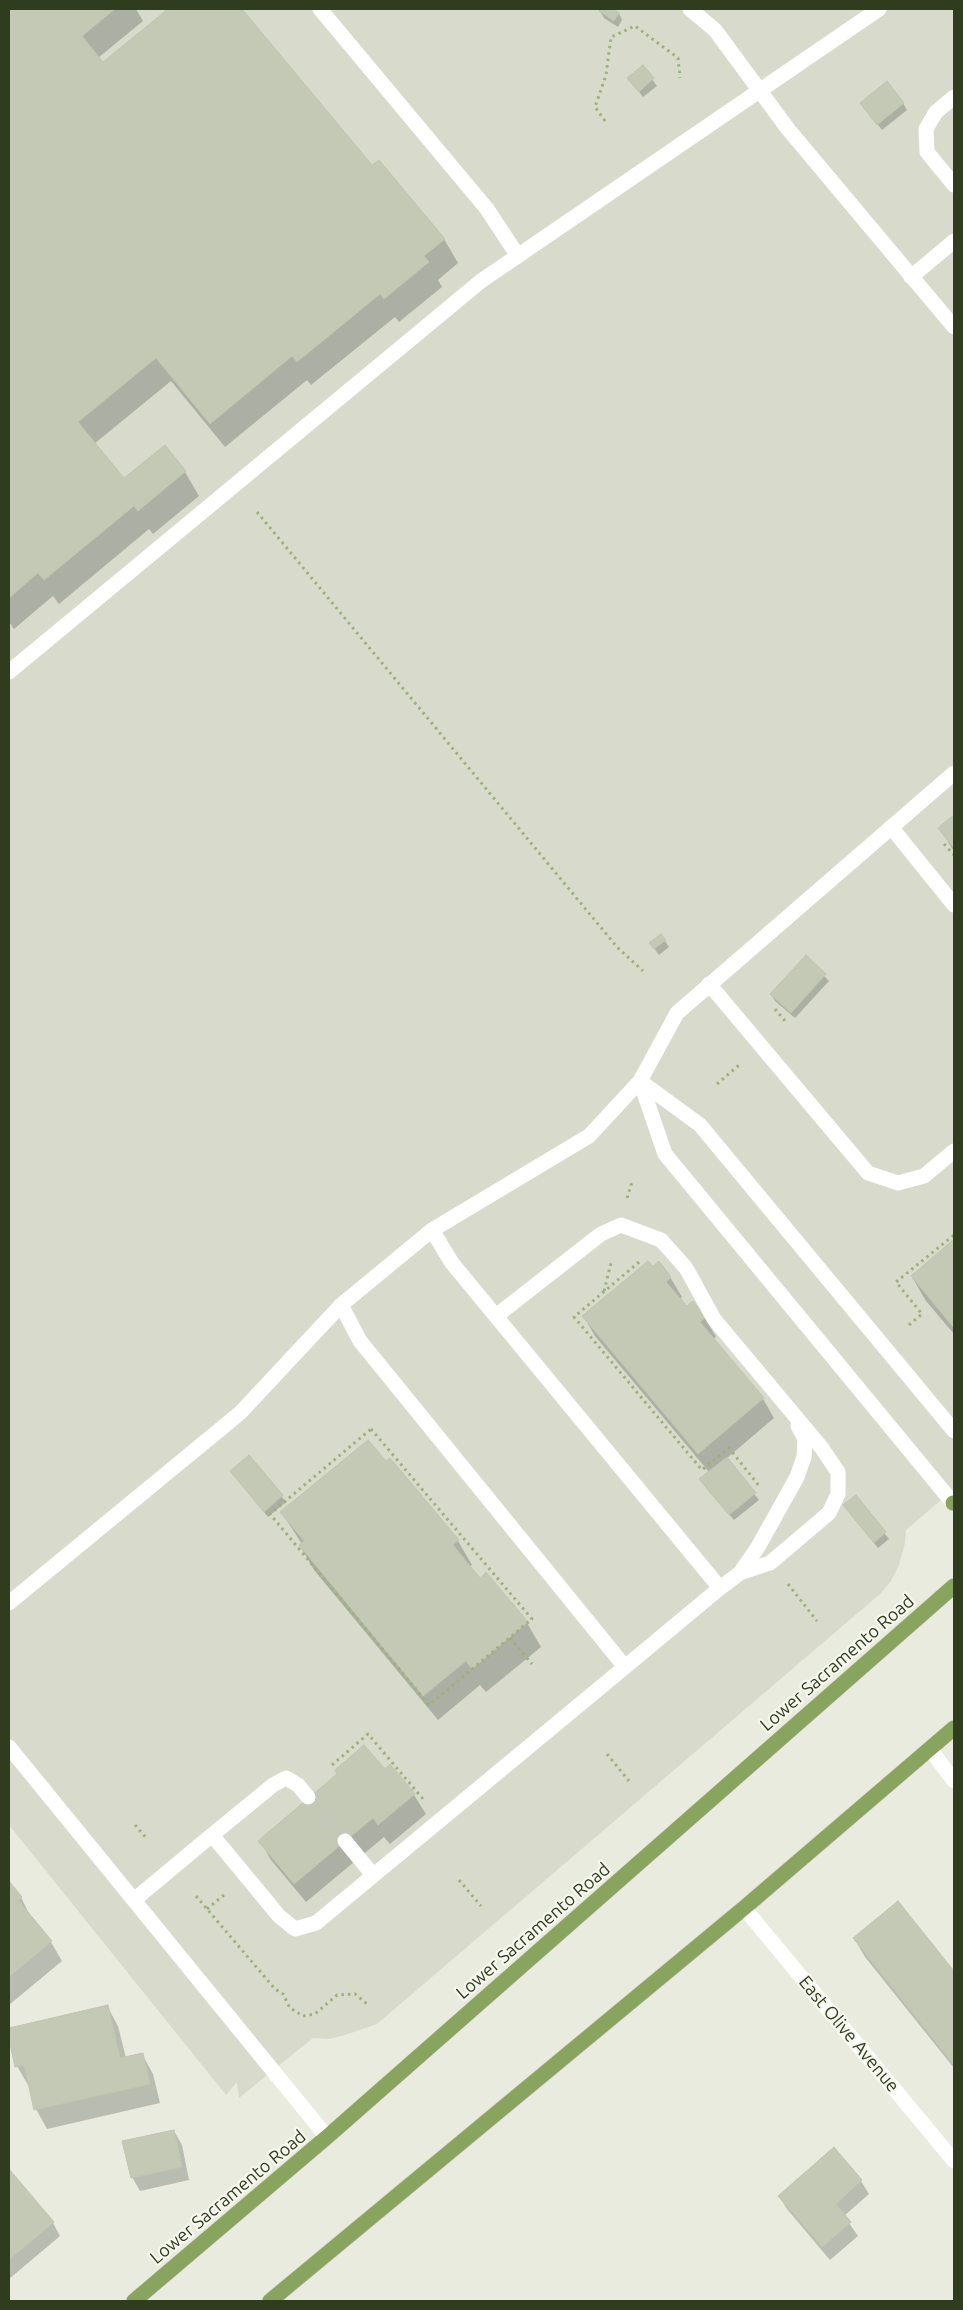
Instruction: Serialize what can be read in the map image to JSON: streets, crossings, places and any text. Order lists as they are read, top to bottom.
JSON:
{
  "streets": {
    "main road": ["Lower Sacramento Road"],
    "lane": ["East Olive Avenue"]
  }
}
